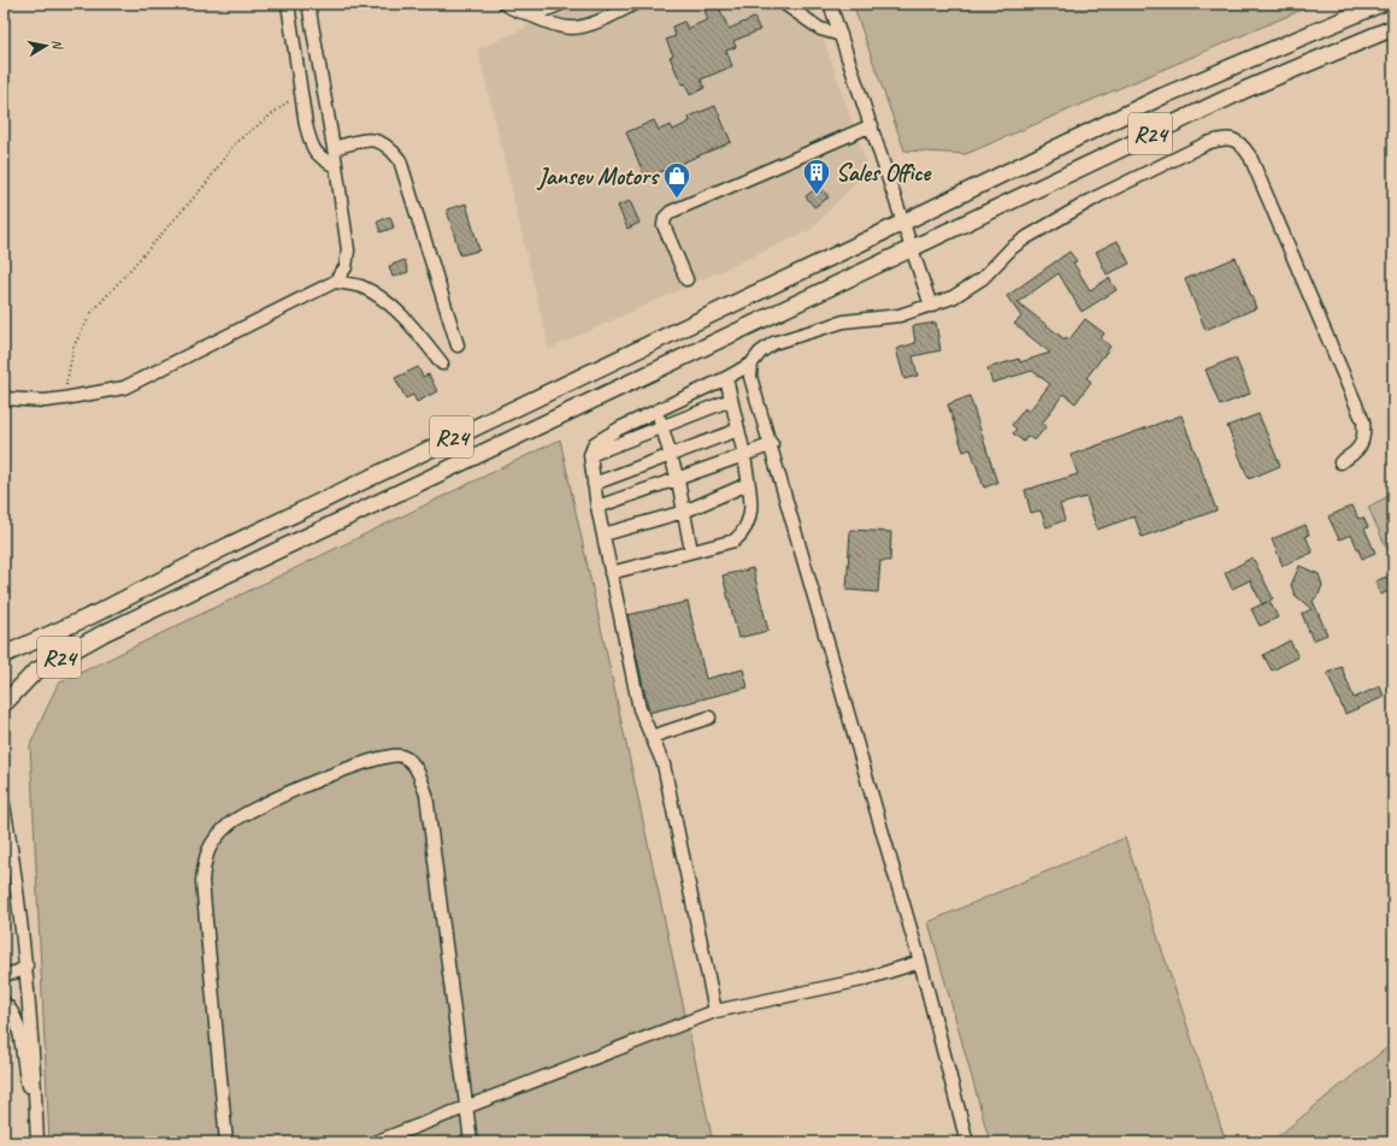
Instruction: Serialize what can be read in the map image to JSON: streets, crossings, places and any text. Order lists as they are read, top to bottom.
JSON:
{
  "streets": {
    "main road": ["R24"]
  },
  "places": {
    "building": ["Sales Office"],
    "shop": ["Jansev Motors"]
  },
  "north": "right"
}
